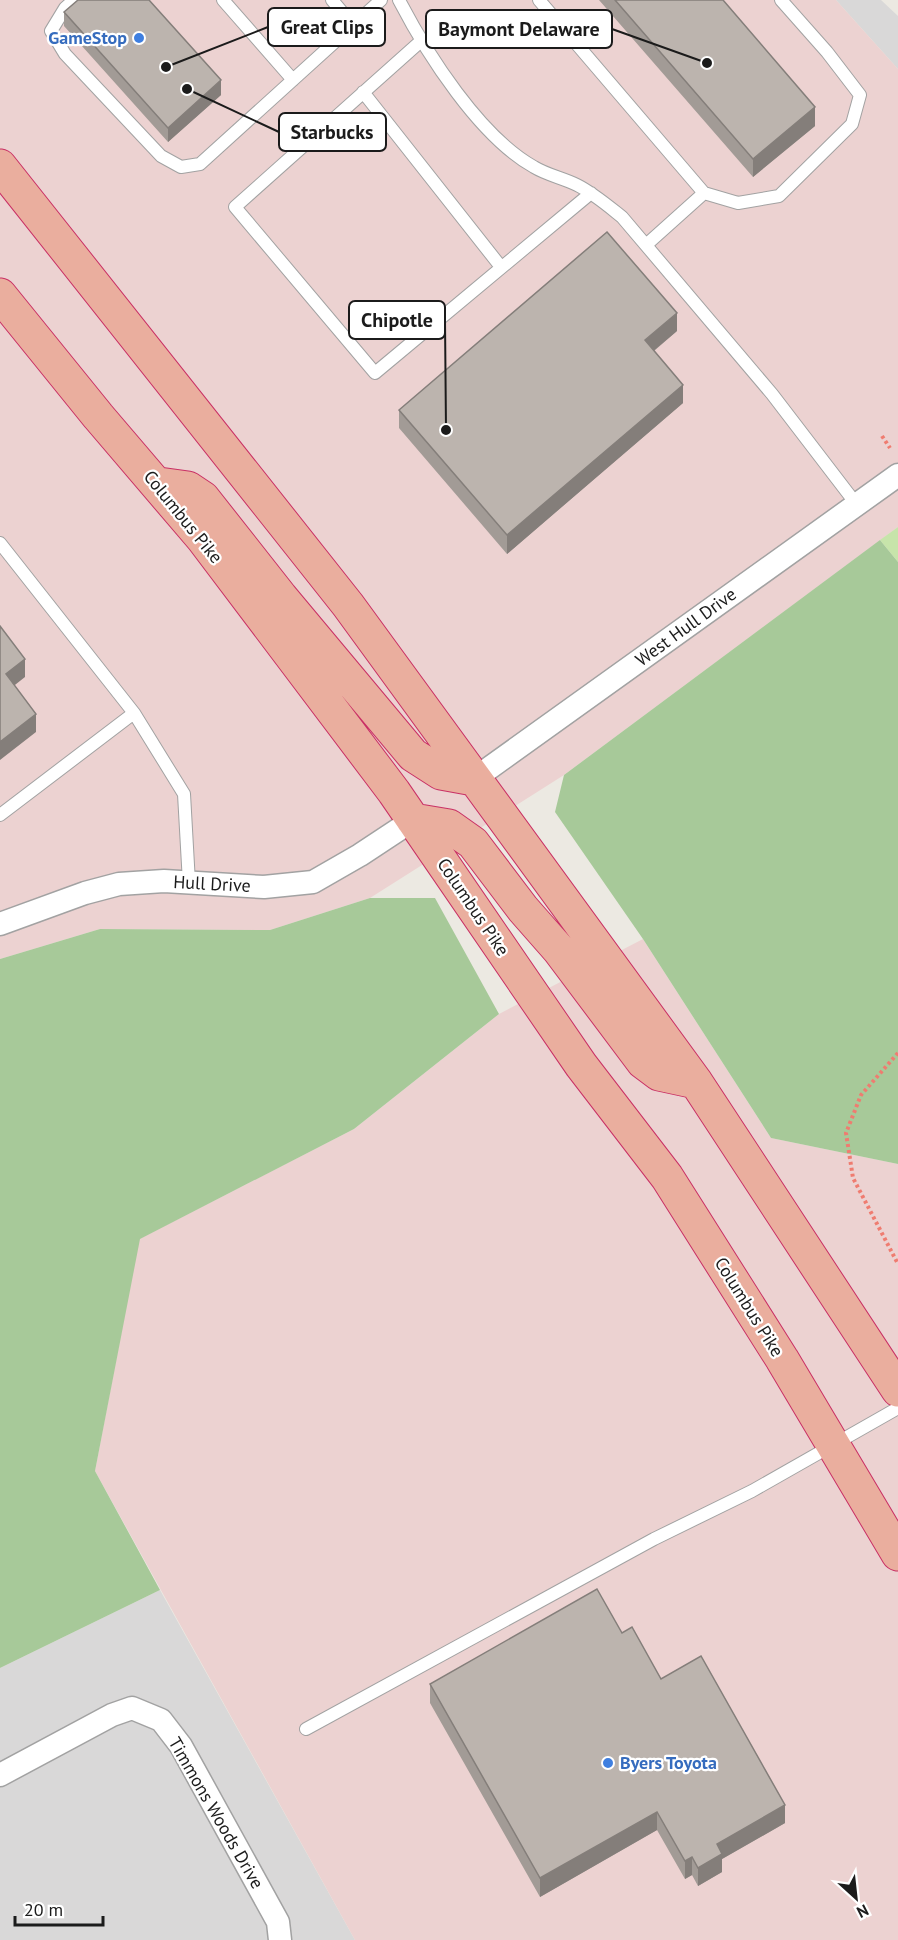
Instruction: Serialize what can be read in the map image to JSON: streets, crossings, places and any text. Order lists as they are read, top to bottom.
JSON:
{
  "streets": {
    "highway": ["Columbus Pike"],
    "street": ["West Hull Drive", "Hull Drive", "Timmons Woods Drive"]
  },
  "crossings": [
    ["Columbus Pike", "Hull Drive"]
  ],
  "places": [
    "GameStop",
    "Baymont Delaware",
    "Great Clips",
    "Starbucks",
    "Chipotle",
    "Byers Toyota"
  ],
  "scale_bar": "20 m",
  "north": "bottom right"
}
